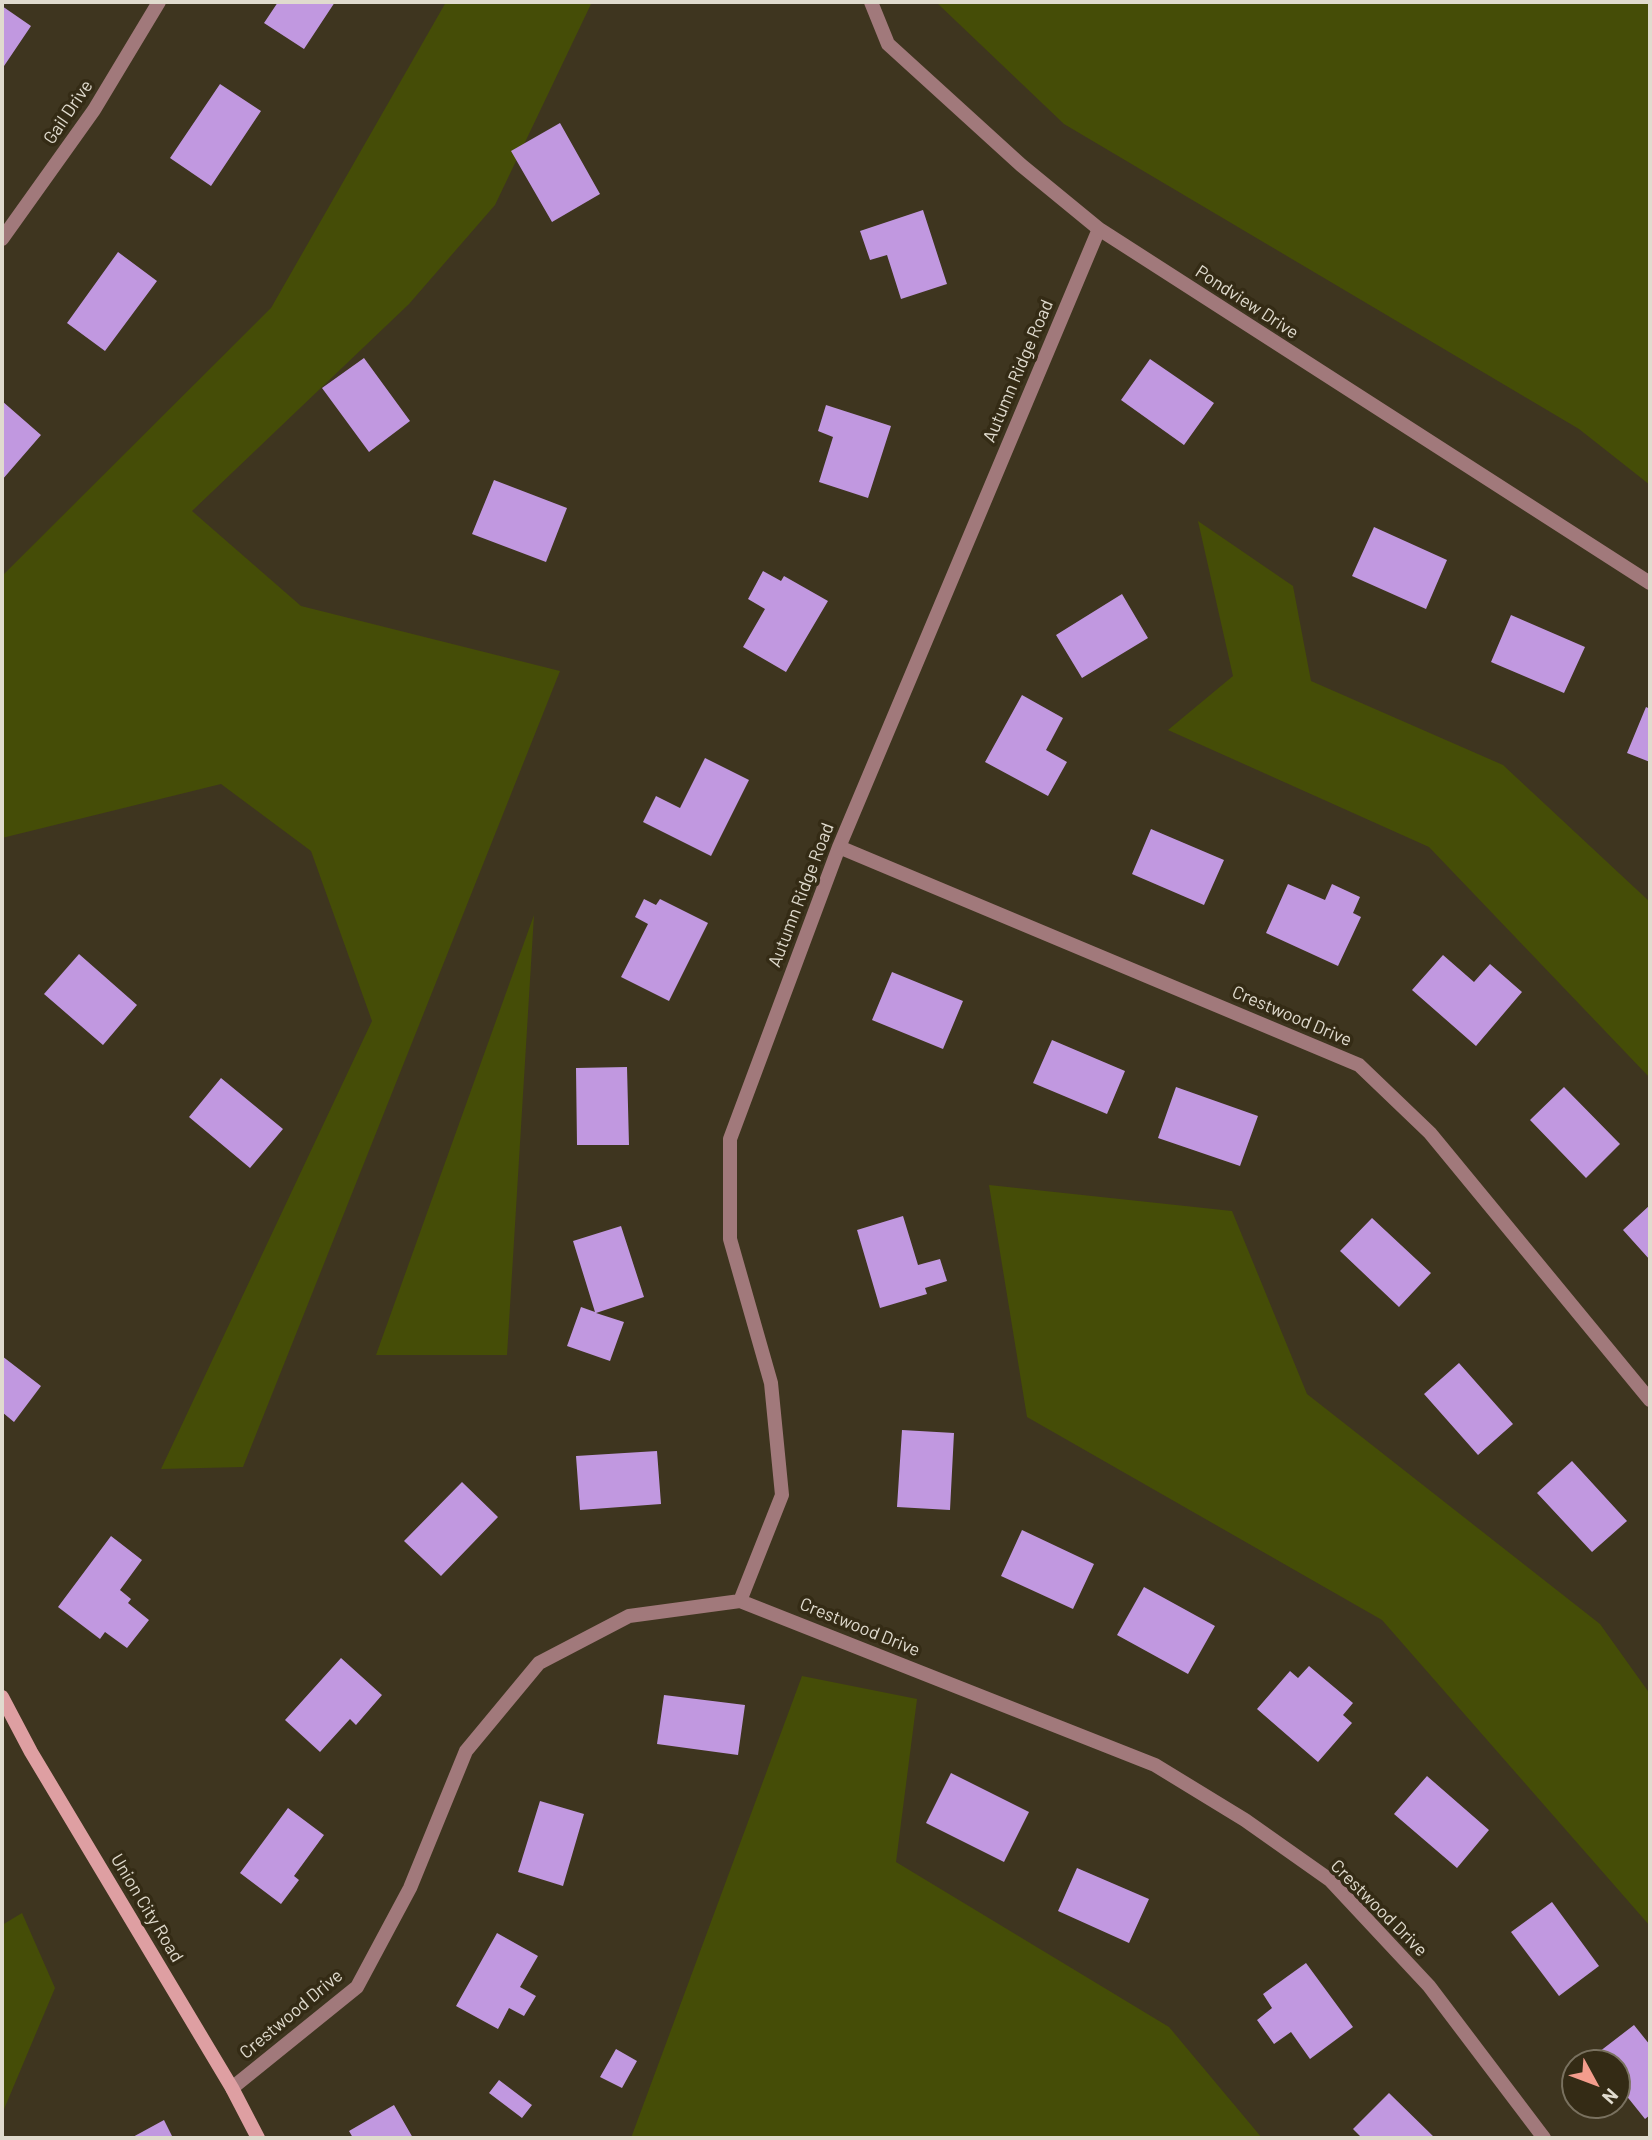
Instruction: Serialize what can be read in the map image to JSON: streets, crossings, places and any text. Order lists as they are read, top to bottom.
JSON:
{
  "streets": {
    "main road": ["Union City Road"],
    "street": [
      "Gail Drive",
      "Pondview Drive",
      "Autumn Ridge Road",
      "Crestwood Drive"
    ]
  },
  "crossings": [
    ["Pondview Drive", "Autumn Ridge Road"],
    ["Autumn Ridge Road", "Crestwood Drive"],
    ["Crestwood Drive", "Union City Road"]
  ],
  "north": "bottom right"
}
